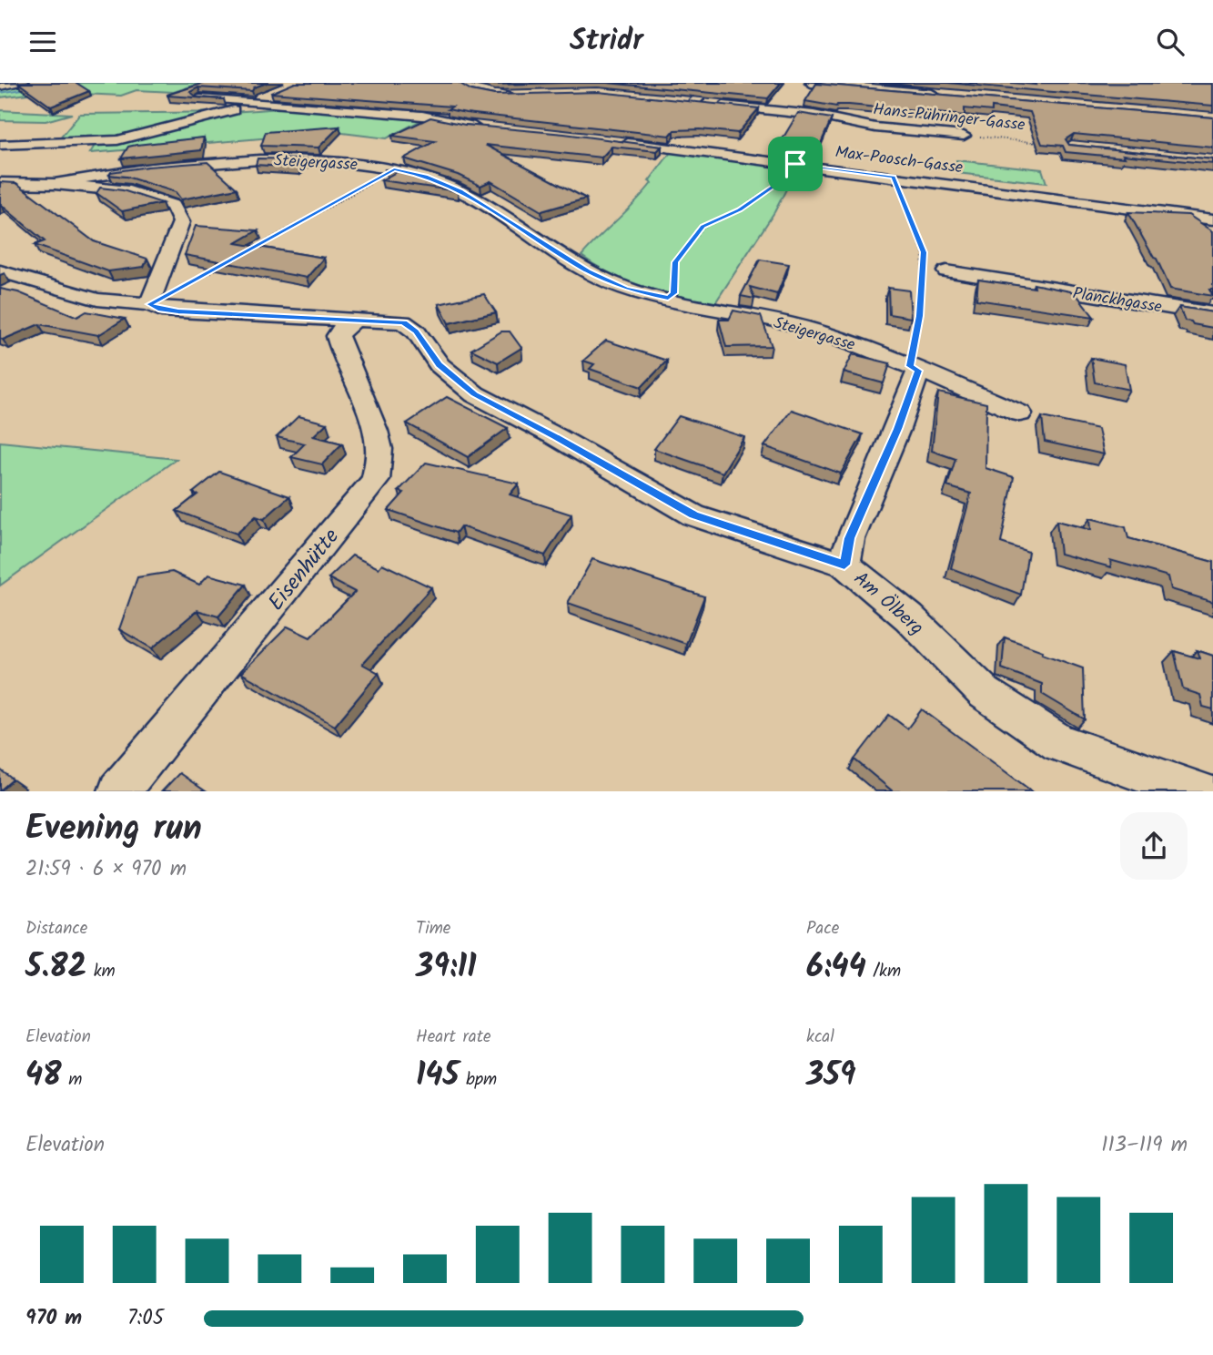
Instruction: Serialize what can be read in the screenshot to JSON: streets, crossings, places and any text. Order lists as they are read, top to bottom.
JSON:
{
  "streets": {
    "street": [
      "Hans-Pühringer-Gasse",
      "Max-Poosch-Gasse",
      "Steigergasse",
      "Planckhgasse",
      "Eisenhütte",
      "Am Ölberg"
    ]
  },
  "crossings": [
    ["Eisenhütte", "Am Ölberg"]
  ],
  "page": {
    "header": "Stridr",
    "heading": ["Evening run", "21:59 · 6 × 970 m"],
    "stats": [
      ["Distance", "5.82 km"],
      ["Time", "39:11"],
      ["Pace", "6:44 /km"],
      ["Elevation", "48 m"],
      ["Heart rate", "145 bpm"],
      ["kcal", "359"]
    ],
    "chart": ["Elevation", "113–119 m"],
    "list": [
      {
        "name": "970 m",
        "note": "7:05"
      }
    ]
  }
}
